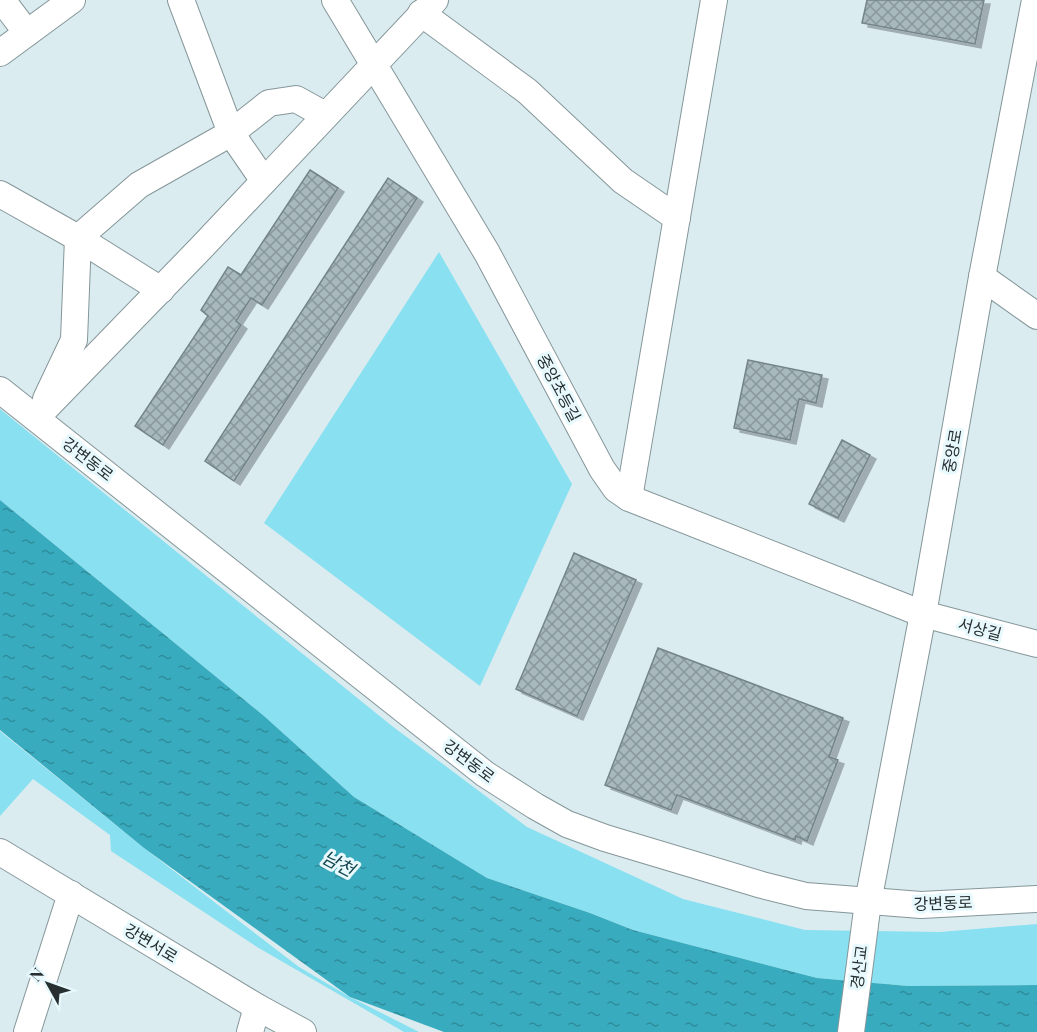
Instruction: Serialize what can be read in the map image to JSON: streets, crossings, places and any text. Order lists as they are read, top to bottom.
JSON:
{
  "streets": {
    "street": [
      "중앙초등길",
      "중앙로",
      "강변동로",
      "서상길",
      "강변서로",
      "경산교"
    ]
  },
  "crossings": [
    ["중앙초등길", "중앙로"],
    ["중앙초등길", "서상길"],
    ["중앙로", "강변동로"],
    ["중앙로", "서상길"],
    ["중앙로", "경산교"],
    ["강변동로", "경산교"]
  ],
  "water": ["남천"],
  "north": "top left"
}
